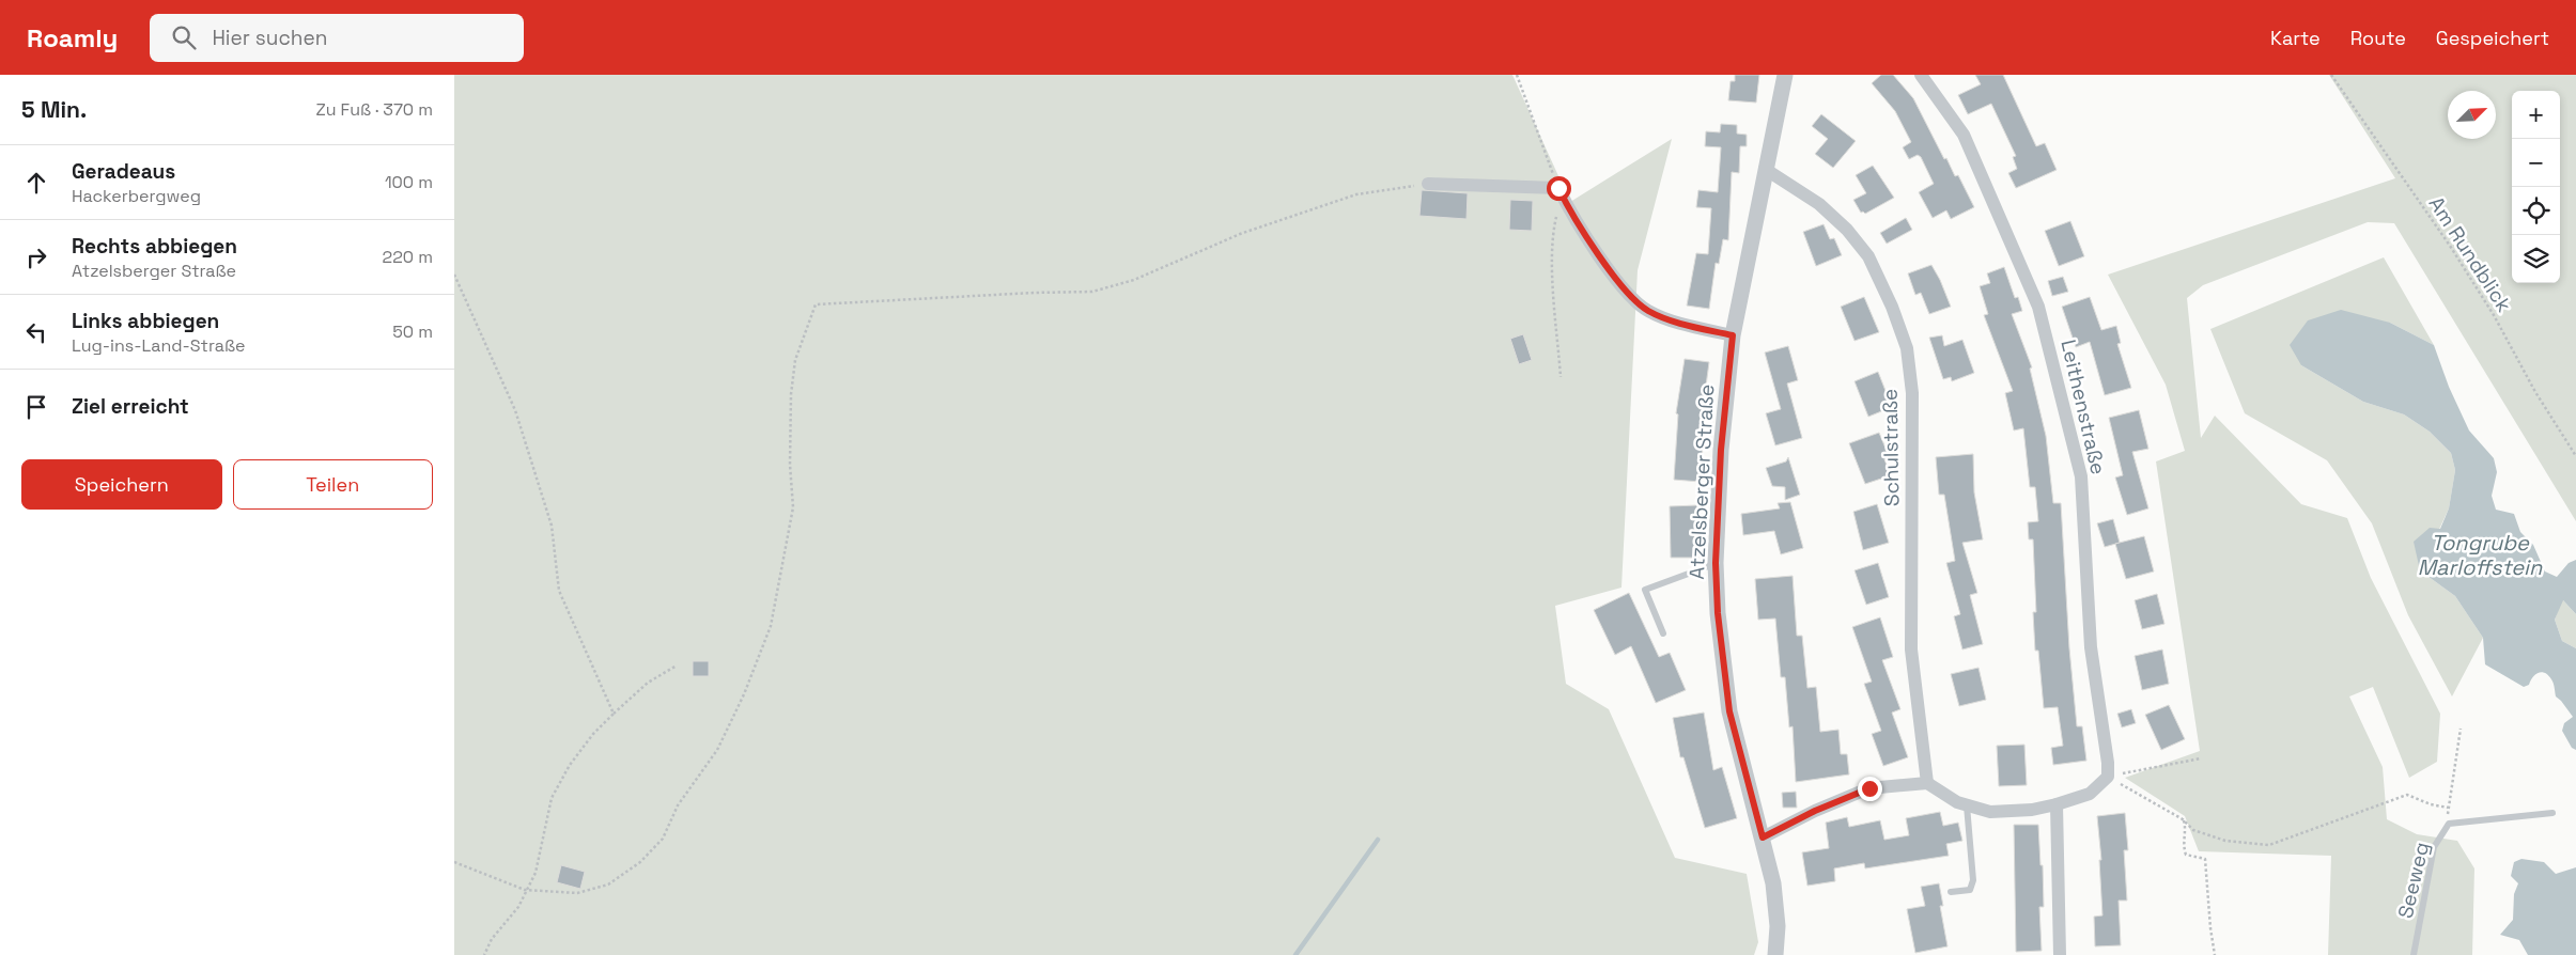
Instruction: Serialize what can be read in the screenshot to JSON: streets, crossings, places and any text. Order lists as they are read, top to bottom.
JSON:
{
  "streets": {
    "street": ["Leithenstraße", "Schulstraße", "Atzelsberger Straße"],
    "lane": ["Seeweg"],
    "path": ["Am Rundblick"]
  },
  "crossings": [
    ["Schulstraße", "Atzelsberger Straße"]
  ],
  "water": ["Tongrube Marloffstein"],
  "north": "top right",
  "page": {
    "header": "Roamly",
    "search": "Hier suchen",
    "nav": ["Karte", "Route", "Gespeichert"],
    "heading": ["5 Min.", "Zu Fuß · 370 m"],
    "map_buttons": ["+", "−"],
    "list": [
      ["Geradeaus", "Hackerbergweg", "100 m"],
      ["Rechts abbiegen", "Atzelsberger Straße", "220 m"],
      ["Links abbiegen", "Lug-ins-Land-Straße", "50 m"],
      "Ziel erreicht"
    ],
    "buttons": ["Speichern", "Teilen"]
  }
}
